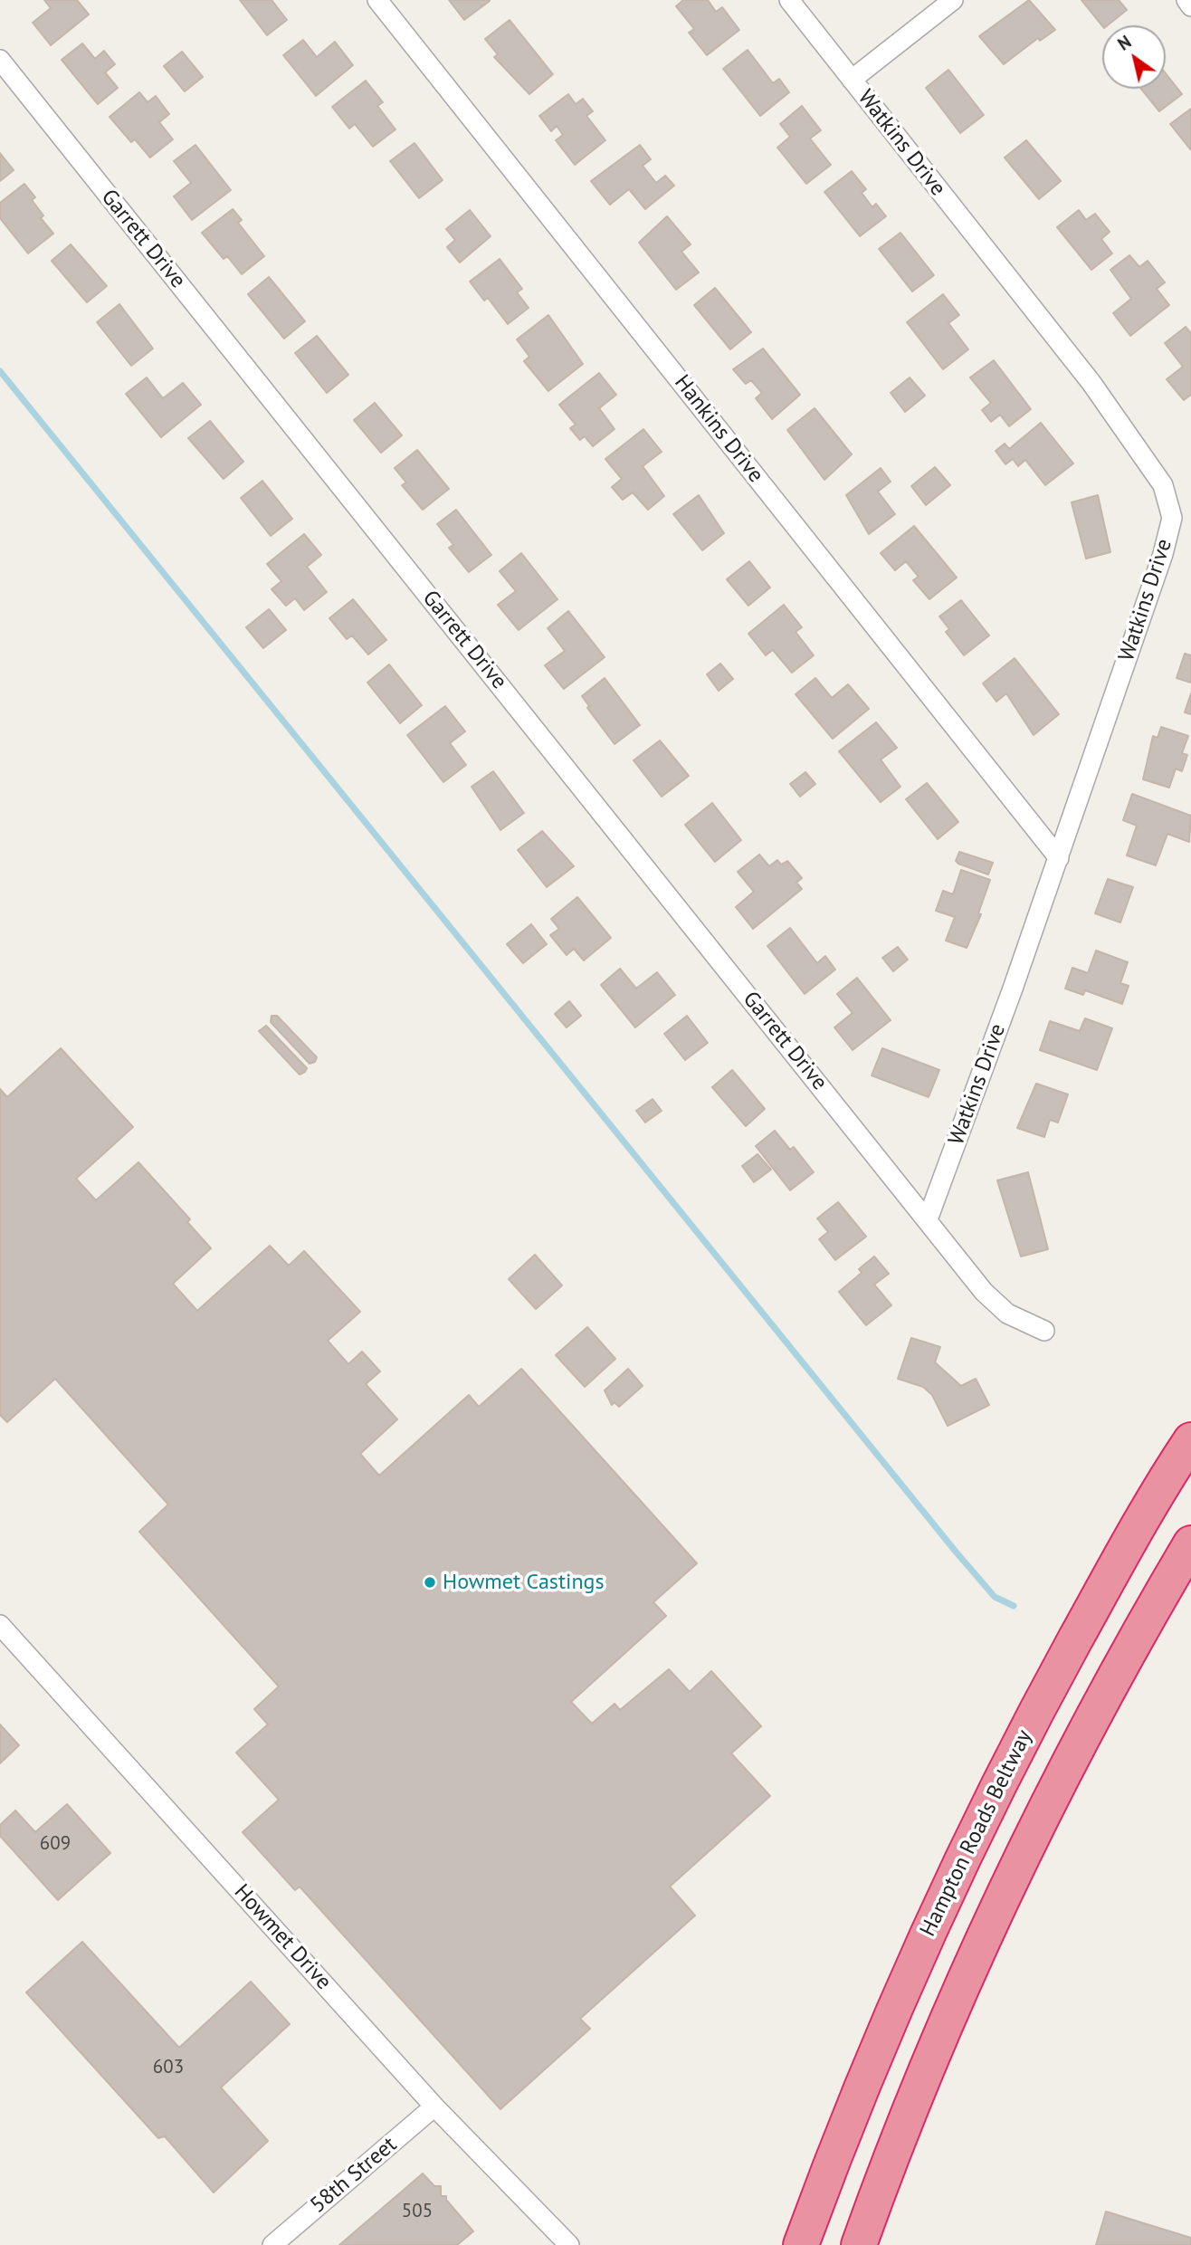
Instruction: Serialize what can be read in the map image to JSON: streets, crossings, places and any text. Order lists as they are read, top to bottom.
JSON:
{
  "streets": {
    "highway": ["Hampton Roads Beltway"],
    "street": [
      "Watkins Drive",
      "Garrett Drive",
      "Hankins Drive",
      "Howmet Drive",
      "58th Street"
    ]
  },
  "crossings": [
    ["Watkins Drive", "Garrett Drive"],
    ["Watkins Drive", "Hankins Drive"],
    ["Howmet Drive", "58th Street"]
  ],
  "places": ["Howmet Castings"],
  "house_numbers": ["609", "603", "505"],
  "north": "top left"
}
